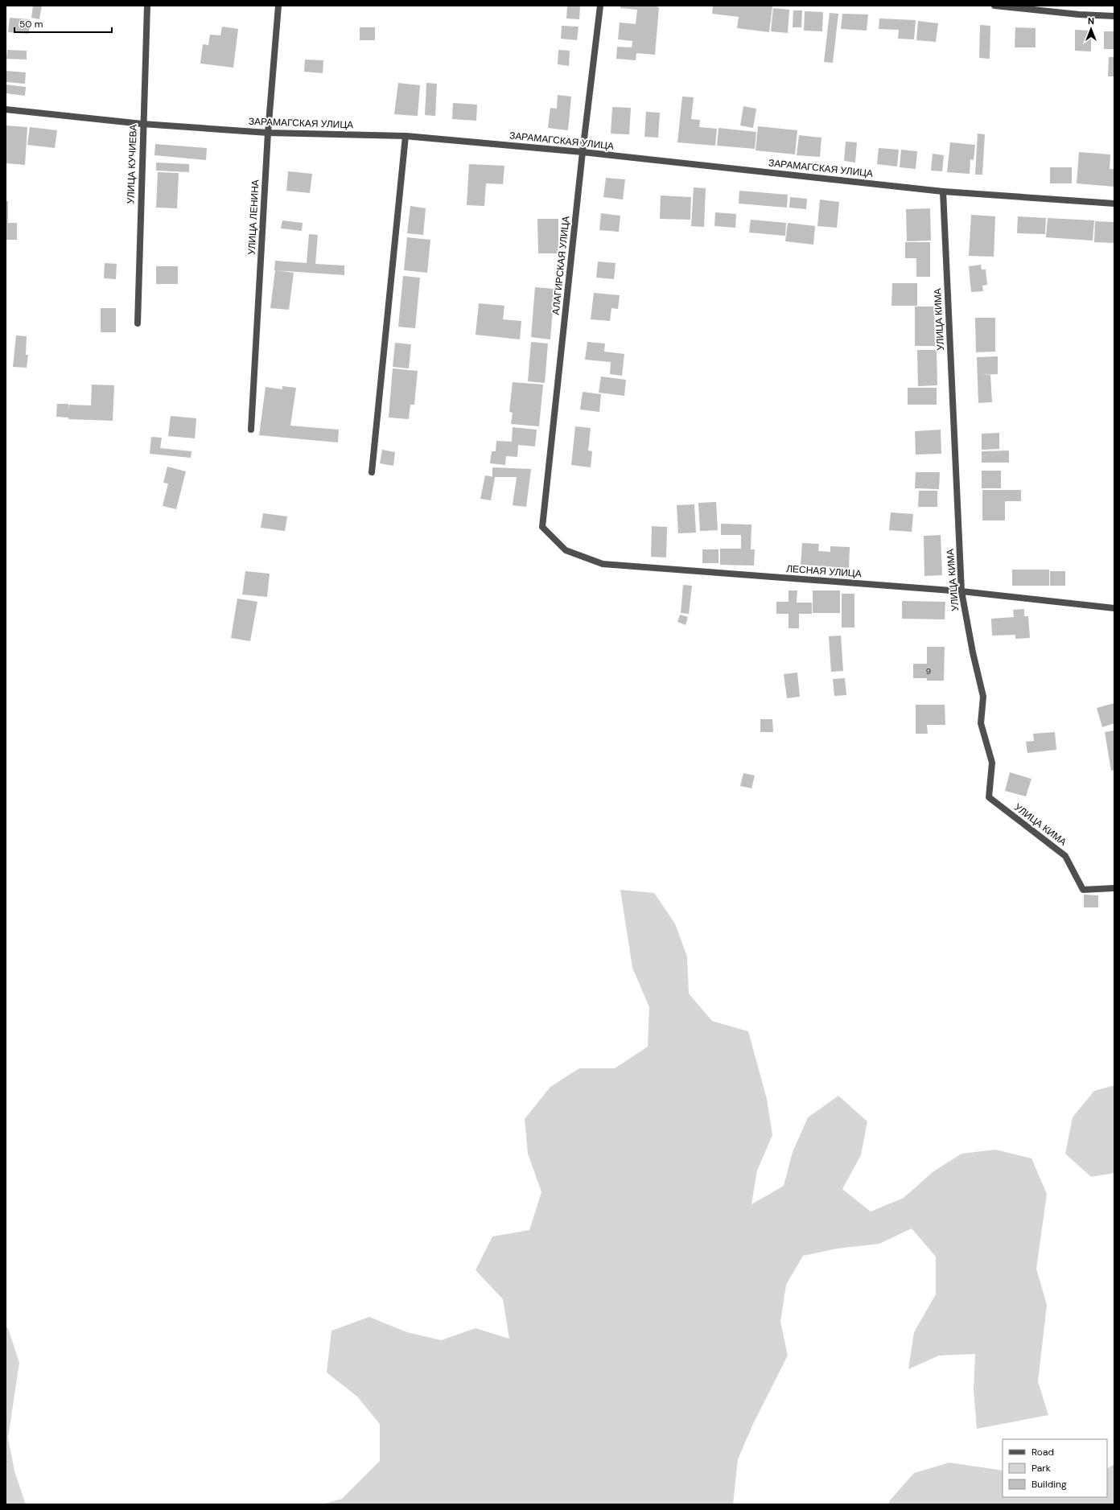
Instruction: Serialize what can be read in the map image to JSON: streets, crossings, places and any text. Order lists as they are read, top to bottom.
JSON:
{
  "streets": {
    "street": [
      "ЗАРАМАГСКАЯ УЛИЦА",
      "УЛИЦА КУЧИЕВА",
      "УЛИЦА ЛЕНИНА",
      "АЛАГИРСКАЯ УЛИЦА",
      "УЛИЦА КИМА",
      "ЛЕСНАЯ УЛИЦА"
    ]
  },
  "crossings": [
    ["ЗАРАМАГСКАЯ УЛИЦА", "УЛИЦА КУЧИЕВА"],
    ["ЗАРАМАГСКАЯ УЛИЦА", "УЛИЦА ЛЕНИНА"],
    ["ЗАРАМАГСКАЯ УЛИЦА", "АЛАГИРСКАЯ УЛИЦА"],
    ["ЗАРАМАГСКАЯ УЛИЦА", "УЛИЦА КИМА"],
    ["АЛАГИРСКАЯ УЛИЦА", "ЛЕСНАЯ УЛИЦА"],
    ["УЛИЦА КИМА", "ЛЕСНАЯ УЛИЦА"]
  ],
  "house_numbers": ["9"],
  "legend": ["Road", "Park", "Building"],
  "scale_bar": "50 m",
  "north": "top"
}
